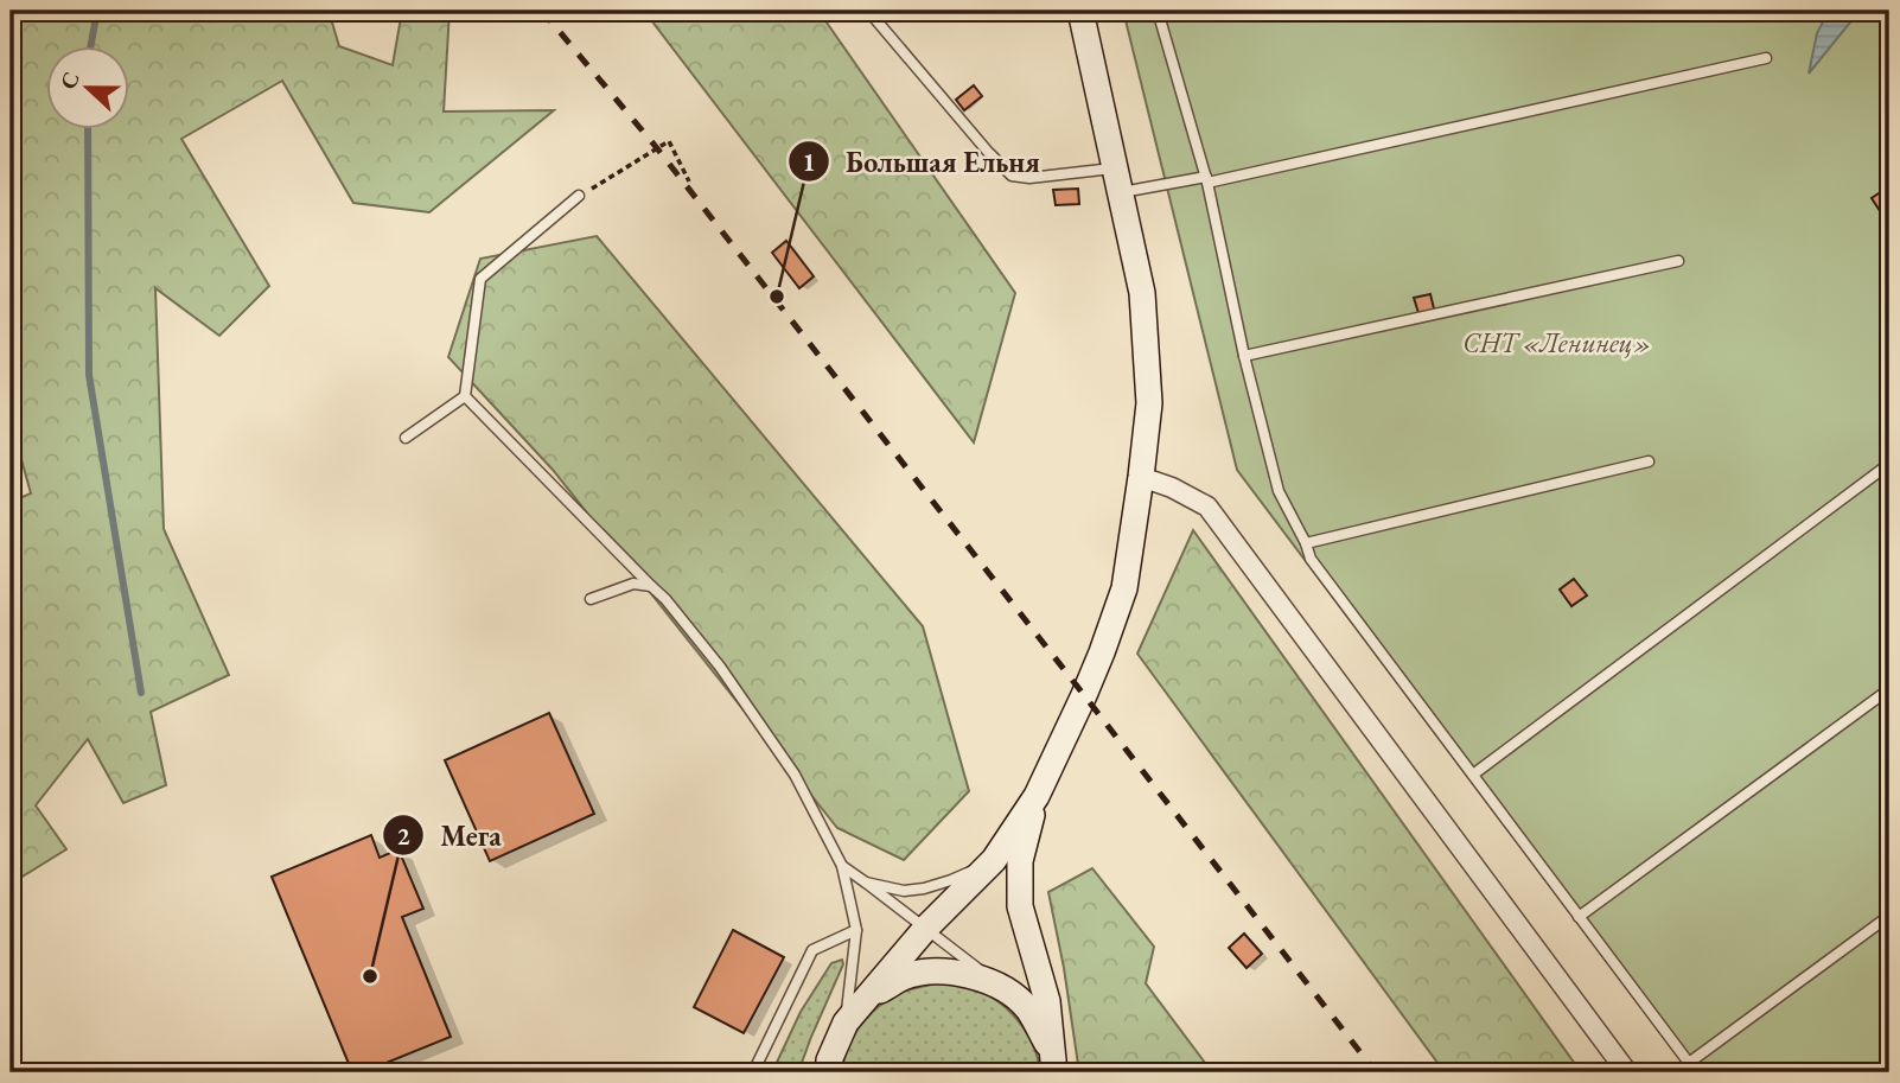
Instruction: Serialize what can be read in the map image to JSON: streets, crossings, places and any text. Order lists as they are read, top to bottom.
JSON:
{
  "parks": ["СНТ «Ленинец»"],
  "places": ["Большая Ельня", "Мега"],
  "north": "left"
}
